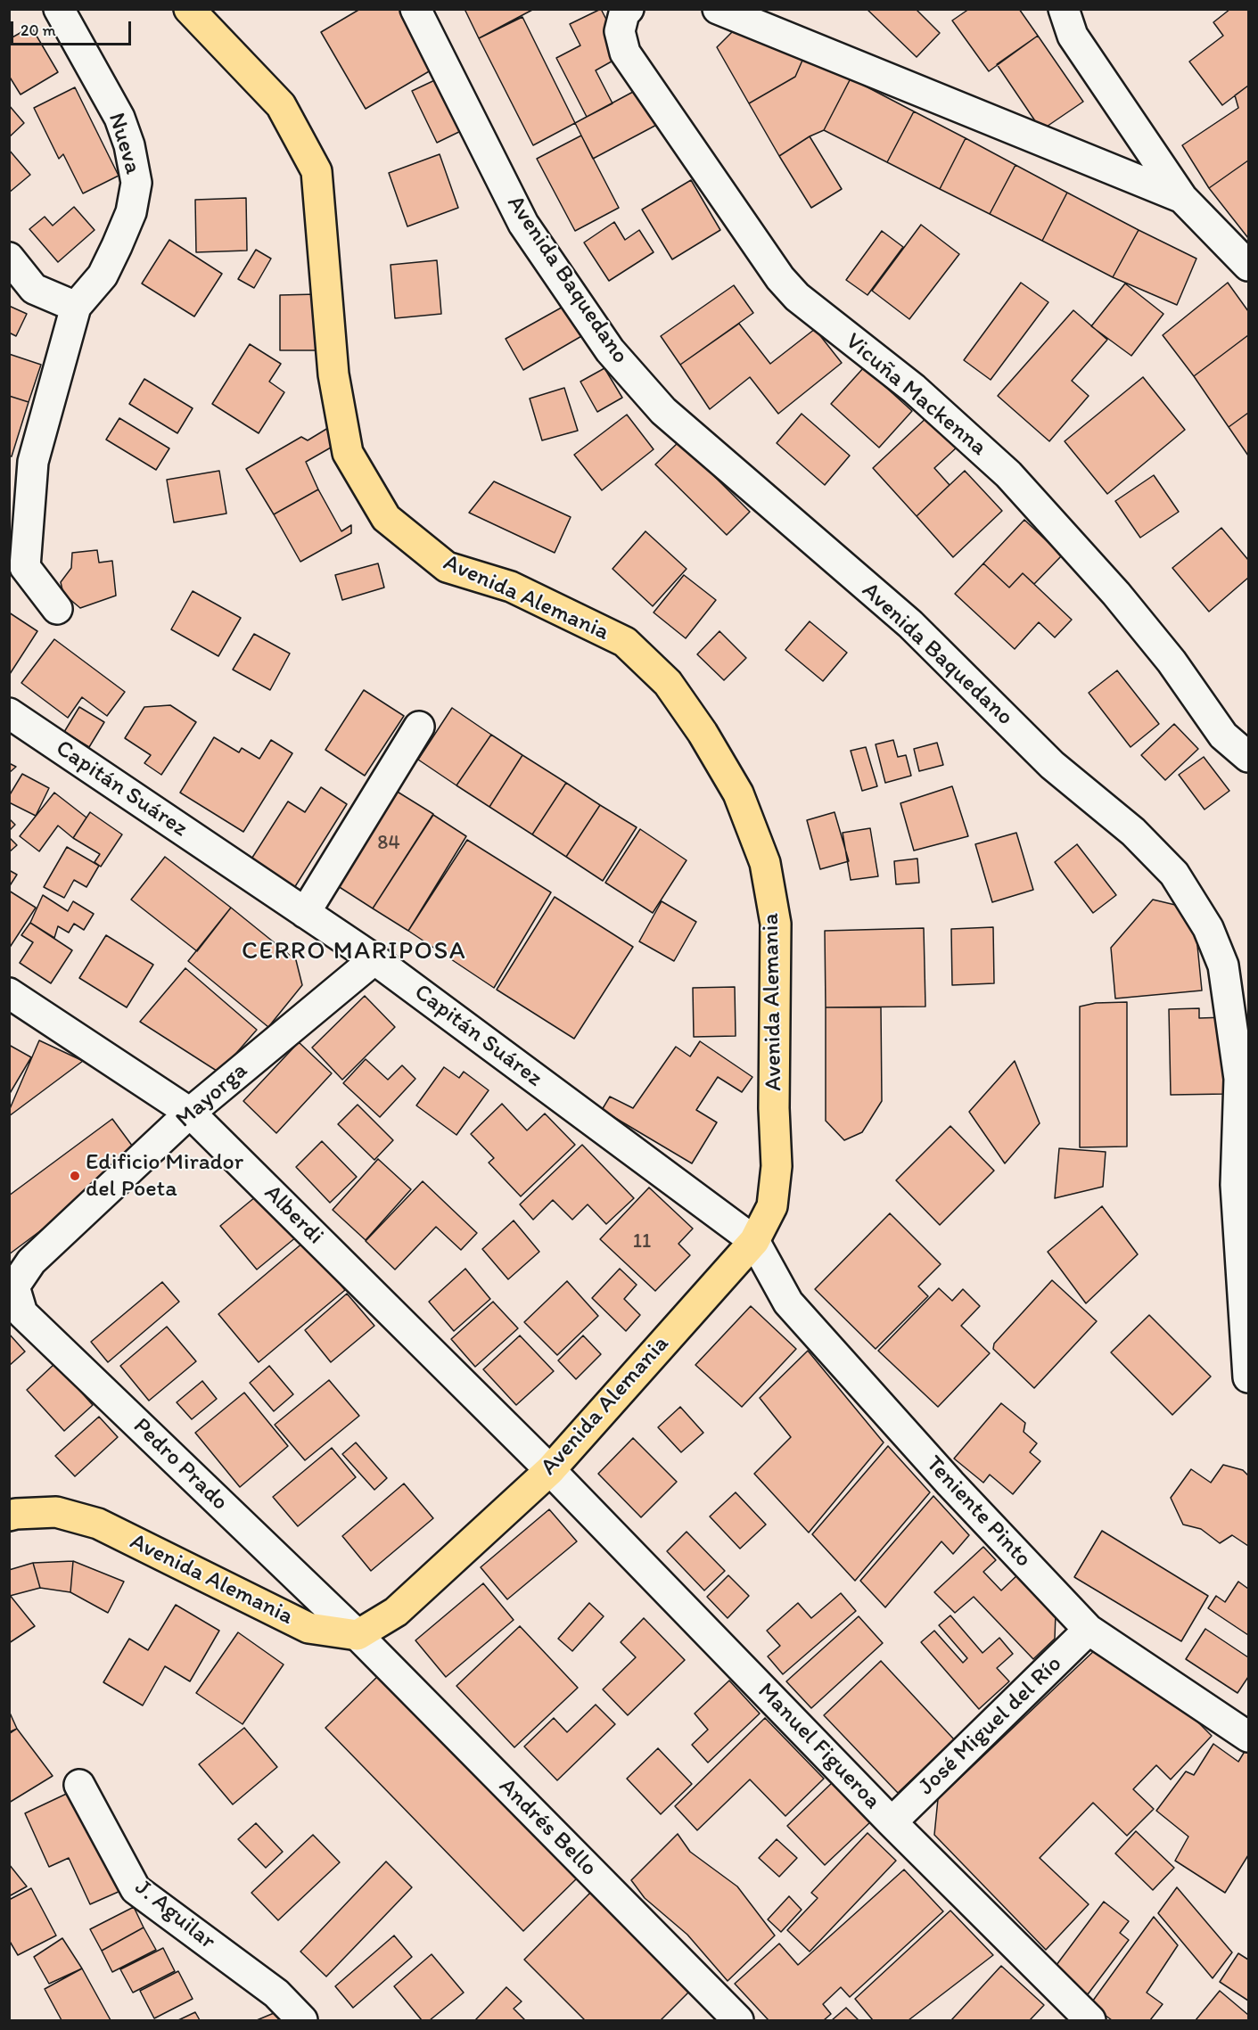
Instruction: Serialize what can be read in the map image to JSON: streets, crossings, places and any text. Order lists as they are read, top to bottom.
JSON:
{
  "streets": {
    "main road": ["Avenida Alemania"],
    "street": [
      "Nueva",
      "Avenida Baquedano",
      "Vicuña Mackenna",
      "Capitán Suárez",
      "Mayorga",
      "Alberdi",
      "Pedro Prado",
      "Teniente Pinto",
      "José Miguel del Río",
      "Manuel Figueroa",
      "Andrés Bello",
      "J. Aguilar"
    ]
  },
  "crossings": [
    ["Avenida Alemania", "Capitán Suárez"],
    ["Avenida Alemania", "Alberdi"],
    ["Avenida Alemania", "Pedro Prado"],
    ["Avenida Alemania", "Teniente Pinto"],
    ["Avenida Alemania", "Manuel Figueroa"],
    ["Avenida Alemania", "Andrés Bello"],
    ["Capitán Suárez", "Mayorga"],
    ["Capitán Suárez", "Teniente Pinto"],
    ["Mayorga", "Alberdi"],
    ["Mayorga", "Pedro Prado"],
    ["Alberdi", "Manuel Figueroa"],
    ["Pedro Prado", "Andrés Bello"],
    ["Teniente Pinto", "José Miguel del Río"],
    ["José Miguel del Río", "Manuel Figueroa"]
  ],
  "districts": ["CERRO MARIPOSA"],
  "places": ["Edificio Mirador del Poeta"],
  "house_numbers": ["84", "11"],
  "scale_bar": "20 m"
}
